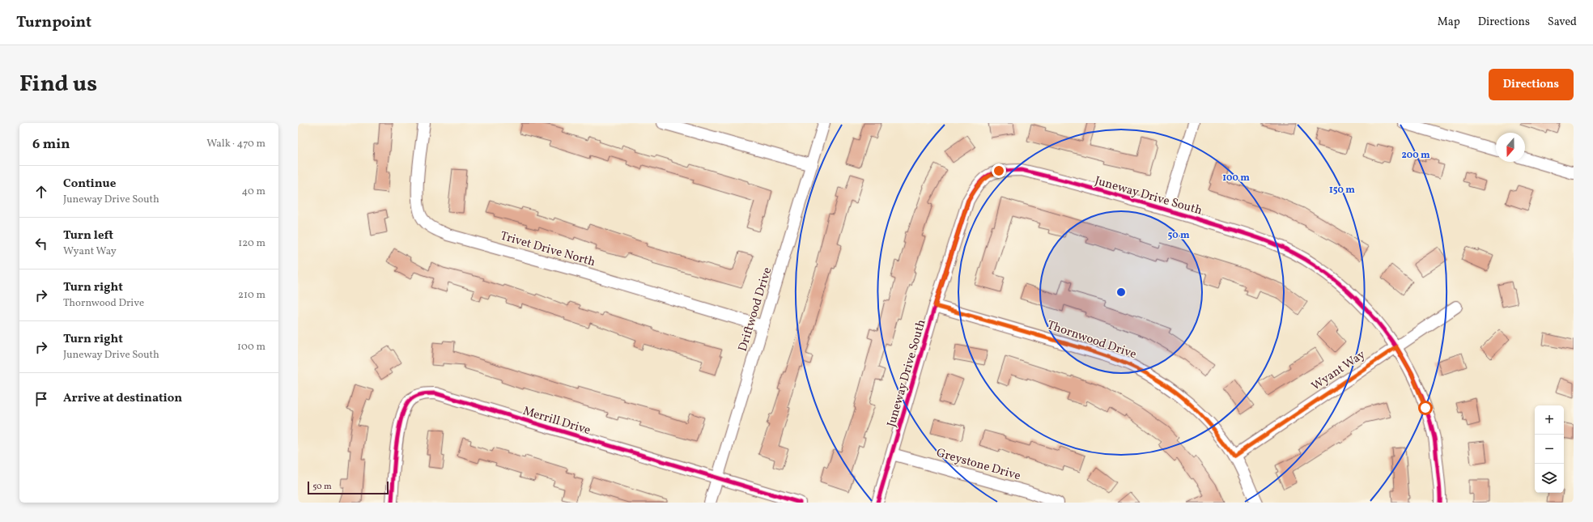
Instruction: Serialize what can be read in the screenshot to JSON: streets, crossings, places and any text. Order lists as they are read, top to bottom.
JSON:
{
  "streets": {
    "street": [
      "Juneway Drive South",
      "Trivet Drive North",
      "Driftwood Drive",
      "Thornwood Drive",
      "Wyant Way",
      "Merrill Drive",
      "Greystone Drive"
    ]
  },
  "crossings": [
    ["Juneway Drive South", "Thornwood Drive"],
    ["Juneway Drive South", "Wyant Way"],
    ["Juneway Drive South", "Greystone Drive"],
    ["Trivet Drive North", "Driftwood Drive"],
    ["Driftwood Drive", "Merrill Drive"],
    ["Thornwood Drive", "Wyant Way"]
  ],
  "scale_bar": "50 m",
  "north": "bottom",
  "page": {
    "header": "Turnpoint",
    "nav": ["Map", "Directions", "Saved"],
    "title": "Find us",
    "buttons": "Directions",
    "heading": ["6 min", "Walk · 470 m"],
    "list": [
      ["Continue", "Juneway Drive South", "40 m"],
      ["Turn left", "Wyant Way", "120 m"],
      ["Turn right", "Thornwood Drive", "210 m"],
      ["Turn right", "Juneway Drive South", "100 m"],
      "Arrive at destination"
    ],
    "map_buttons": ["+", "−"],
    "scale": "50 m"
  },
  "rings": [
    "200 m",
    "100 m",
    "150 m",
    "50 m"
  ]
}
